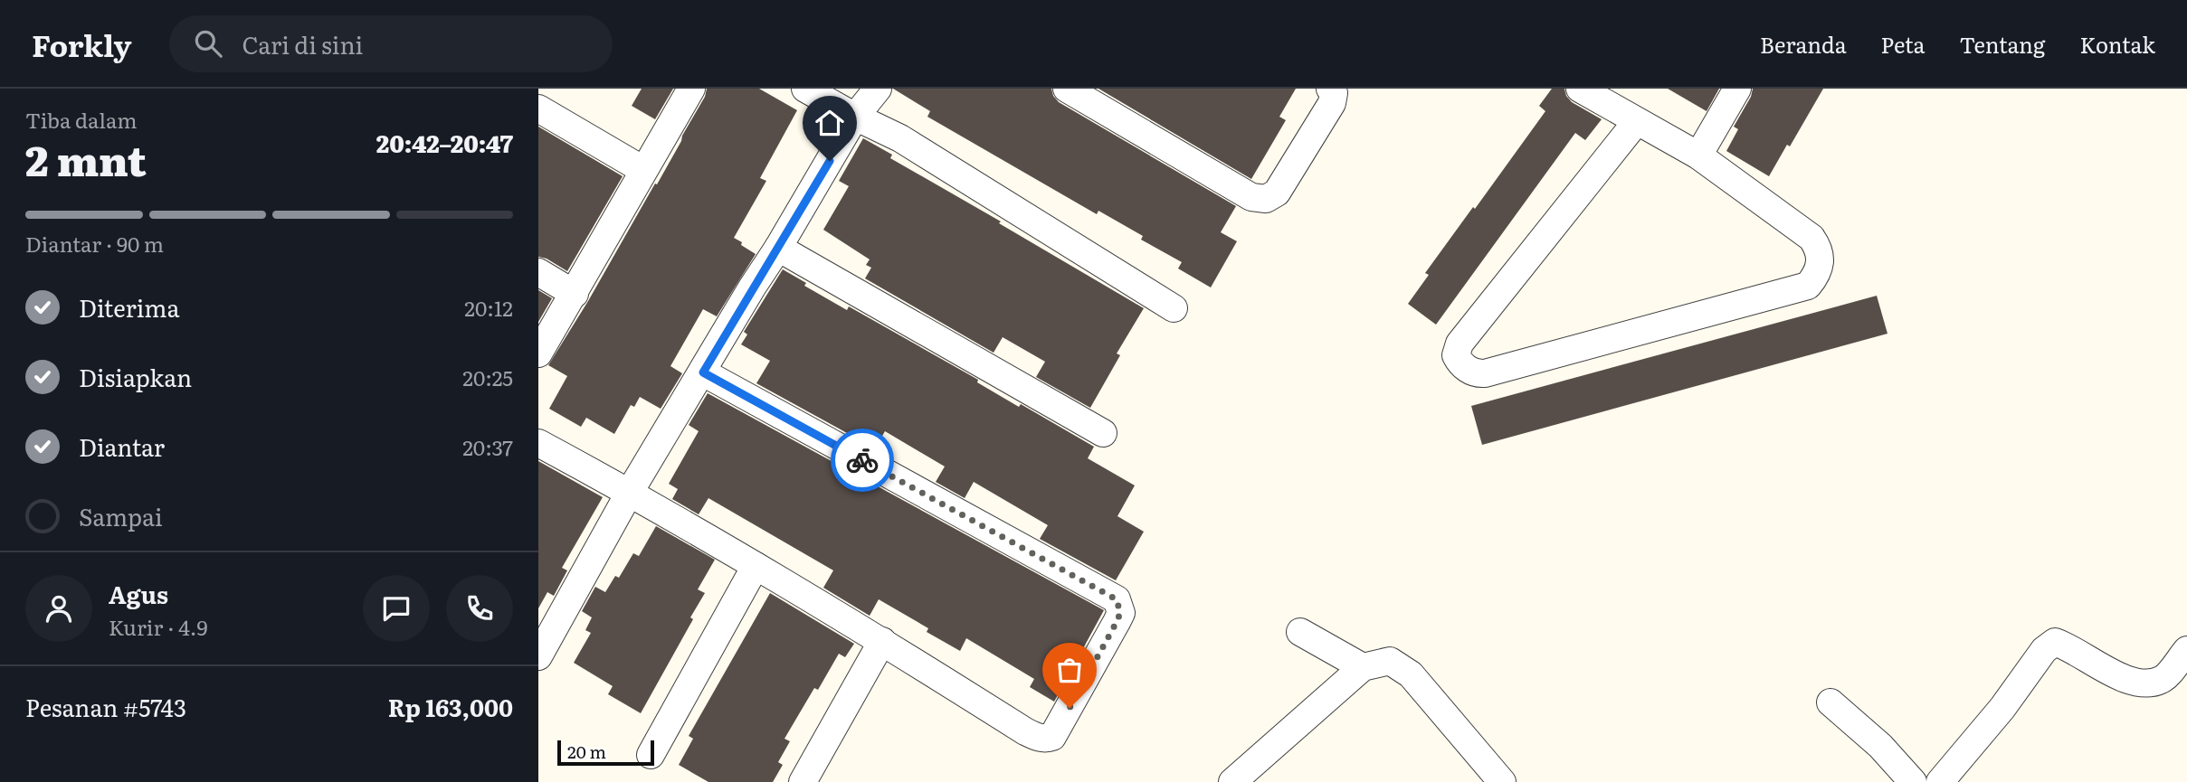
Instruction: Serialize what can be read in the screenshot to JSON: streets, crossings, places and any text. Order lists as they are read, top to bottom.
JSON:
{
  "scale_bar": "20 m",
  "page": {
    "header": "Forkly",
    "search": "Cari di sini",
    "nav": [
      "Beranda",
      "Peta",
      "Tentang",
      "Kontak"
    ],
    "heading": ["2 mnt", "Tiba dalam", "20:42–20:47"],
    "panel": [
      "Agus",
      "Kurir · 4.9",
      "Pesanan #5743",
      "Rp 163,000"
    ],
    "bar": "Diantar · 90 m",
    "list": [
      ["Diterima", "20:12"],
      ["Disiapkan", "20:25"],
      ["Diantar", "20:37"],
      "Sampai"
    ],
    "scale": "20 m"
  }
}
